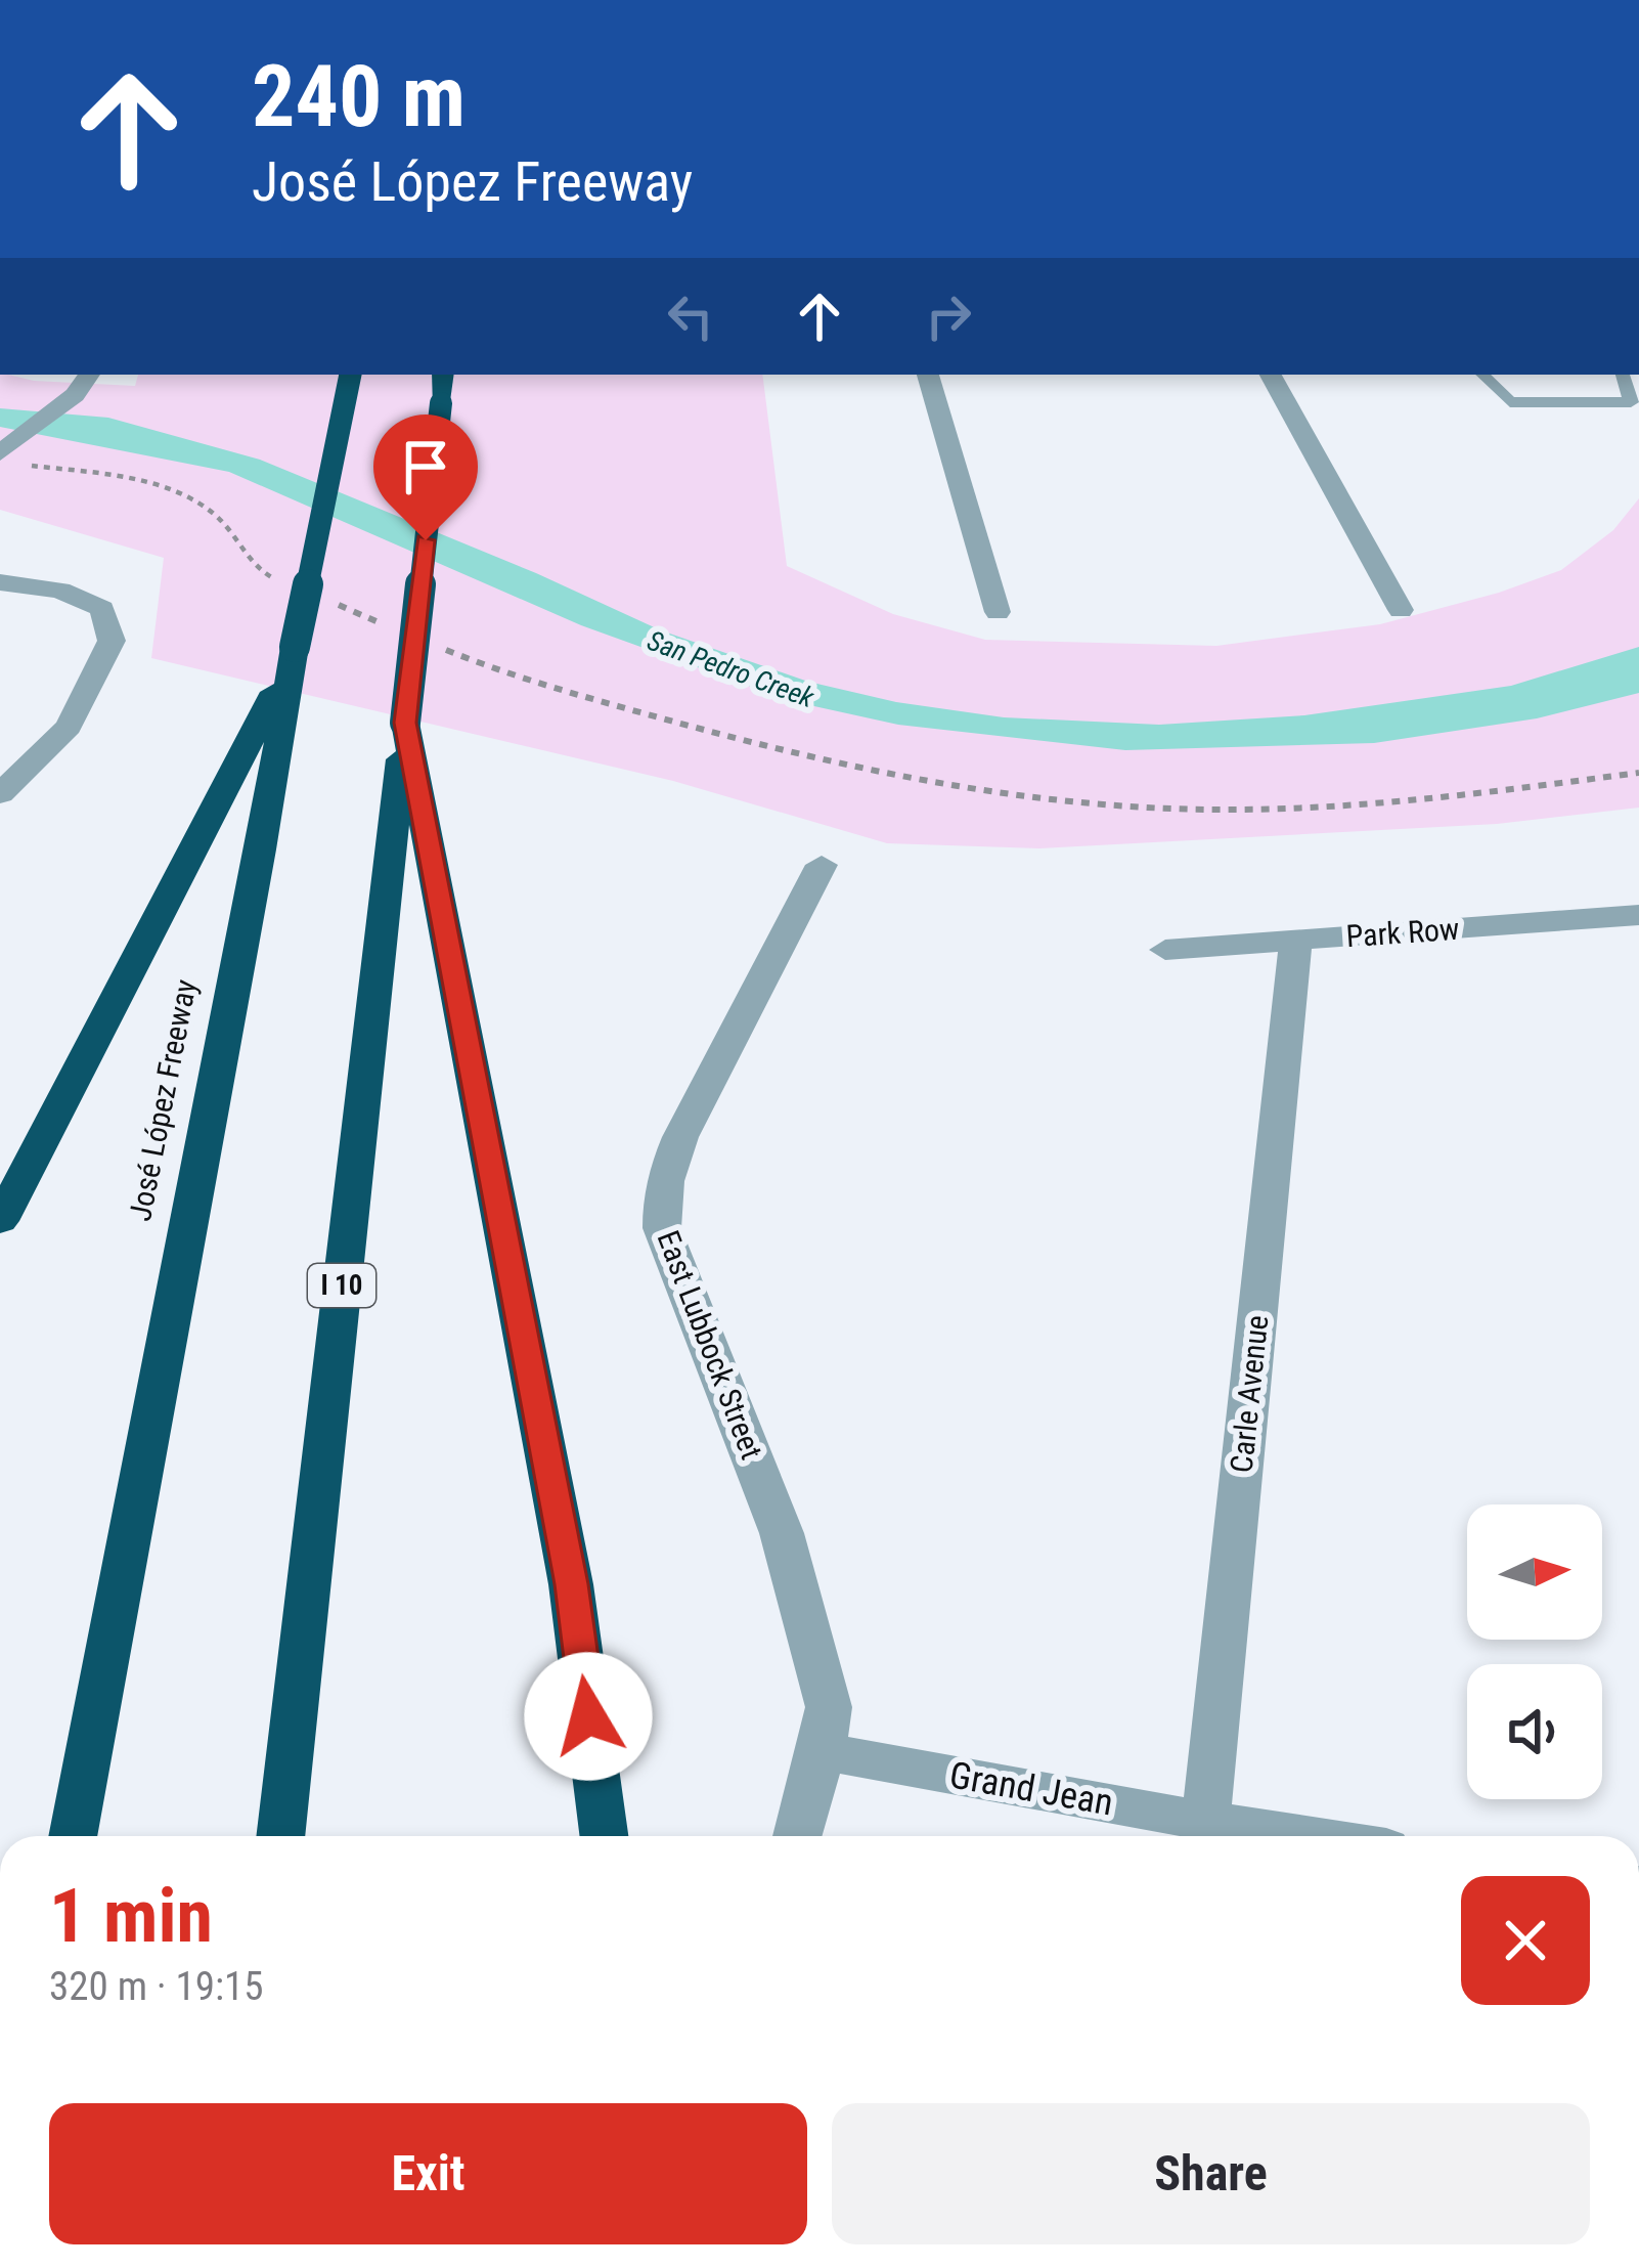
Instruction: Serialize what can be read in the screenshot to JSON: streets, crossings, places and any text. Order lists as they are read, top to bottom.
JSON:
{
  "streets": {
    "highway": ["José López Freeway", "I 10"],
    "street": [
      "Park Row",
      "East Lubbock Street",
      "Carle Avenue",
      "Grand Jean"
    ]
  },
  "crossings": [
    ["Park Row", "Carle Avenue"],
    ["East Lubbock Street", "Grand Jean"],
    ["Carle Avenue", "Grand Jean"]
  ],
  "water": ["San Pedro Creek"],
  "north": "right",
  "page": {
    "turn": ["240 m", "José López Freeway"],
    "heading": ["1 min", "320 m · 19:15"],
    "buttons": ["Exit", "Share"]
  }
}
